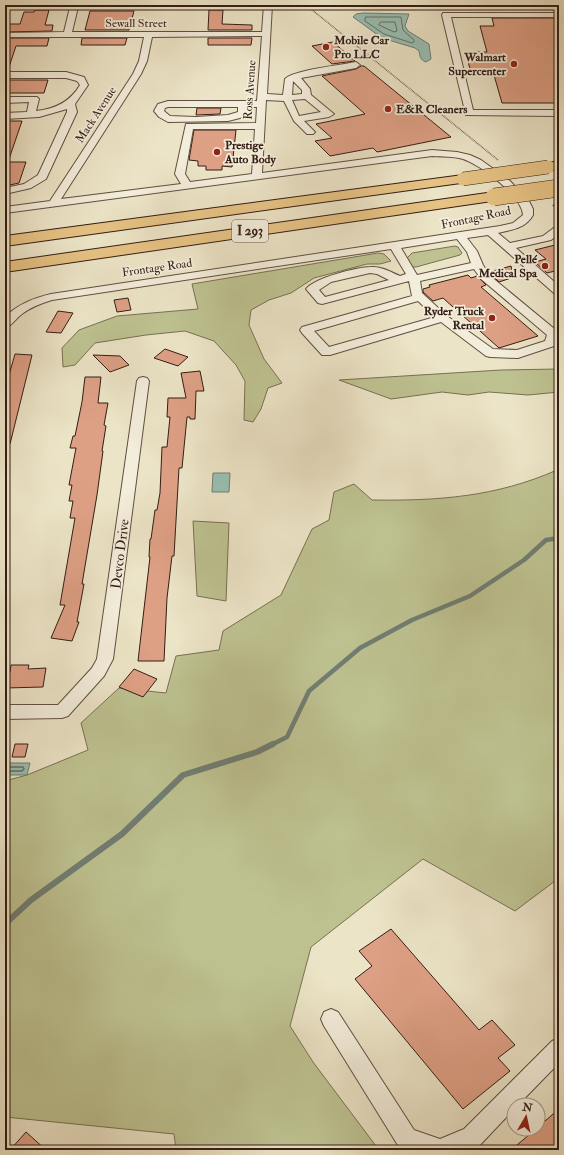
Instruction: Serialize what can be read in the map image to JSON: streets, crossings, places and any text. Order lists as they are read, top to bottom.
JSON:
{
  "streets": {
    "highway": ["I 293"],
    "street": [
      "Sewall Street",
      "Ross Avenue",
      "Mack Avenue",
      "Frontage Road",
      "Devco Drive"
    ]
  },
  "crossings": [
    ["Sewall Street", "Ross Avenue"],
    ["Sewall Street", "Mack Avenue"],
    ["Ross Avenue", "Frontage Road"],
    ["Mack Avenue", "Frontage Road"]
  ],
  "places": [
    "Mobile Car Pro LLC",
    "Walmart Supercenter",
    "E&R Cleaners",
    "Prestige Auto Body",
    "Pellé Medical Spa",
    "Ryder Truck Rental"
  ],
  "north": "top"
}
